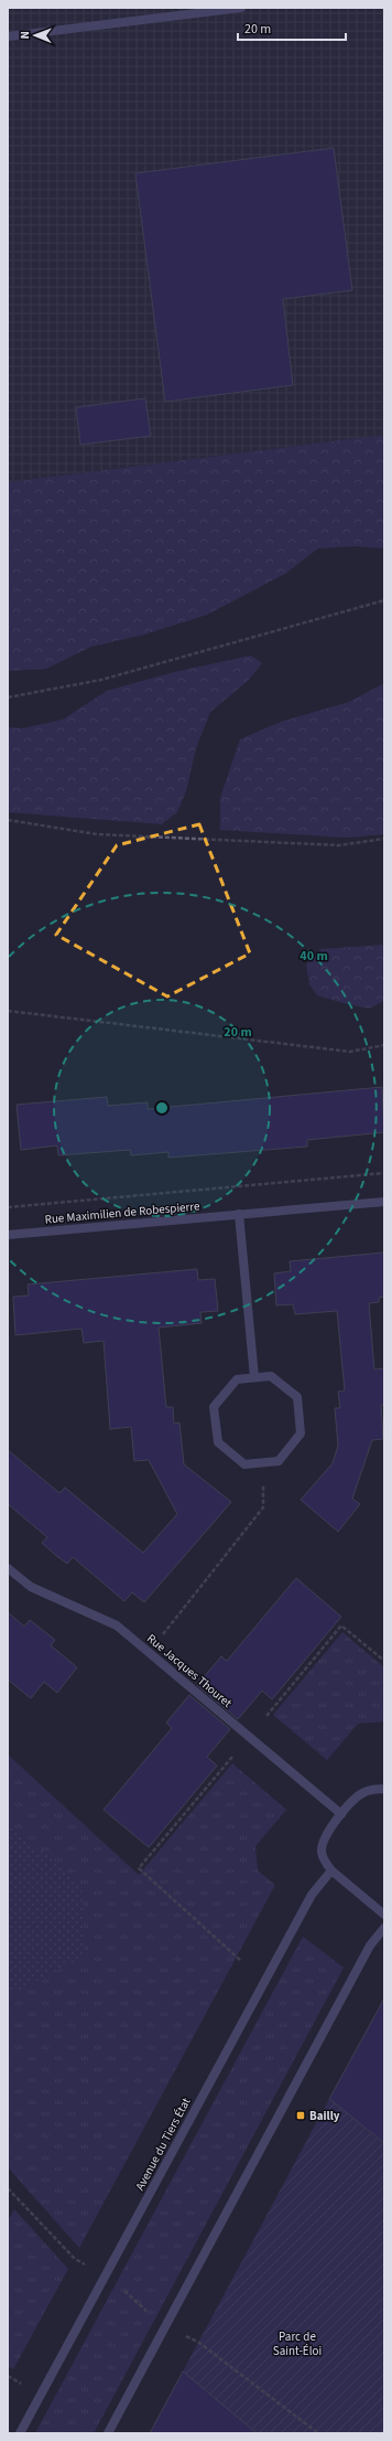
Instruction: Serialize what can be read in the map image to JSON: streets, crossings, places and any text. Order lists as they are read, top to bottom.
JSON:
{
  "streets": {
    "street": ["Rue Maximilien de Robespierre", "Rue Jacques Thouret", "Avenue du Tiers État"]
  },
  "parks": ["Parc de Saint-Éloi"],
  "places": {
    "transit": ["Bailly"]
  },
  "scale_bar": "20 m",
  "north": "left",
  "rings": ["40 m", "20 m"]
}
